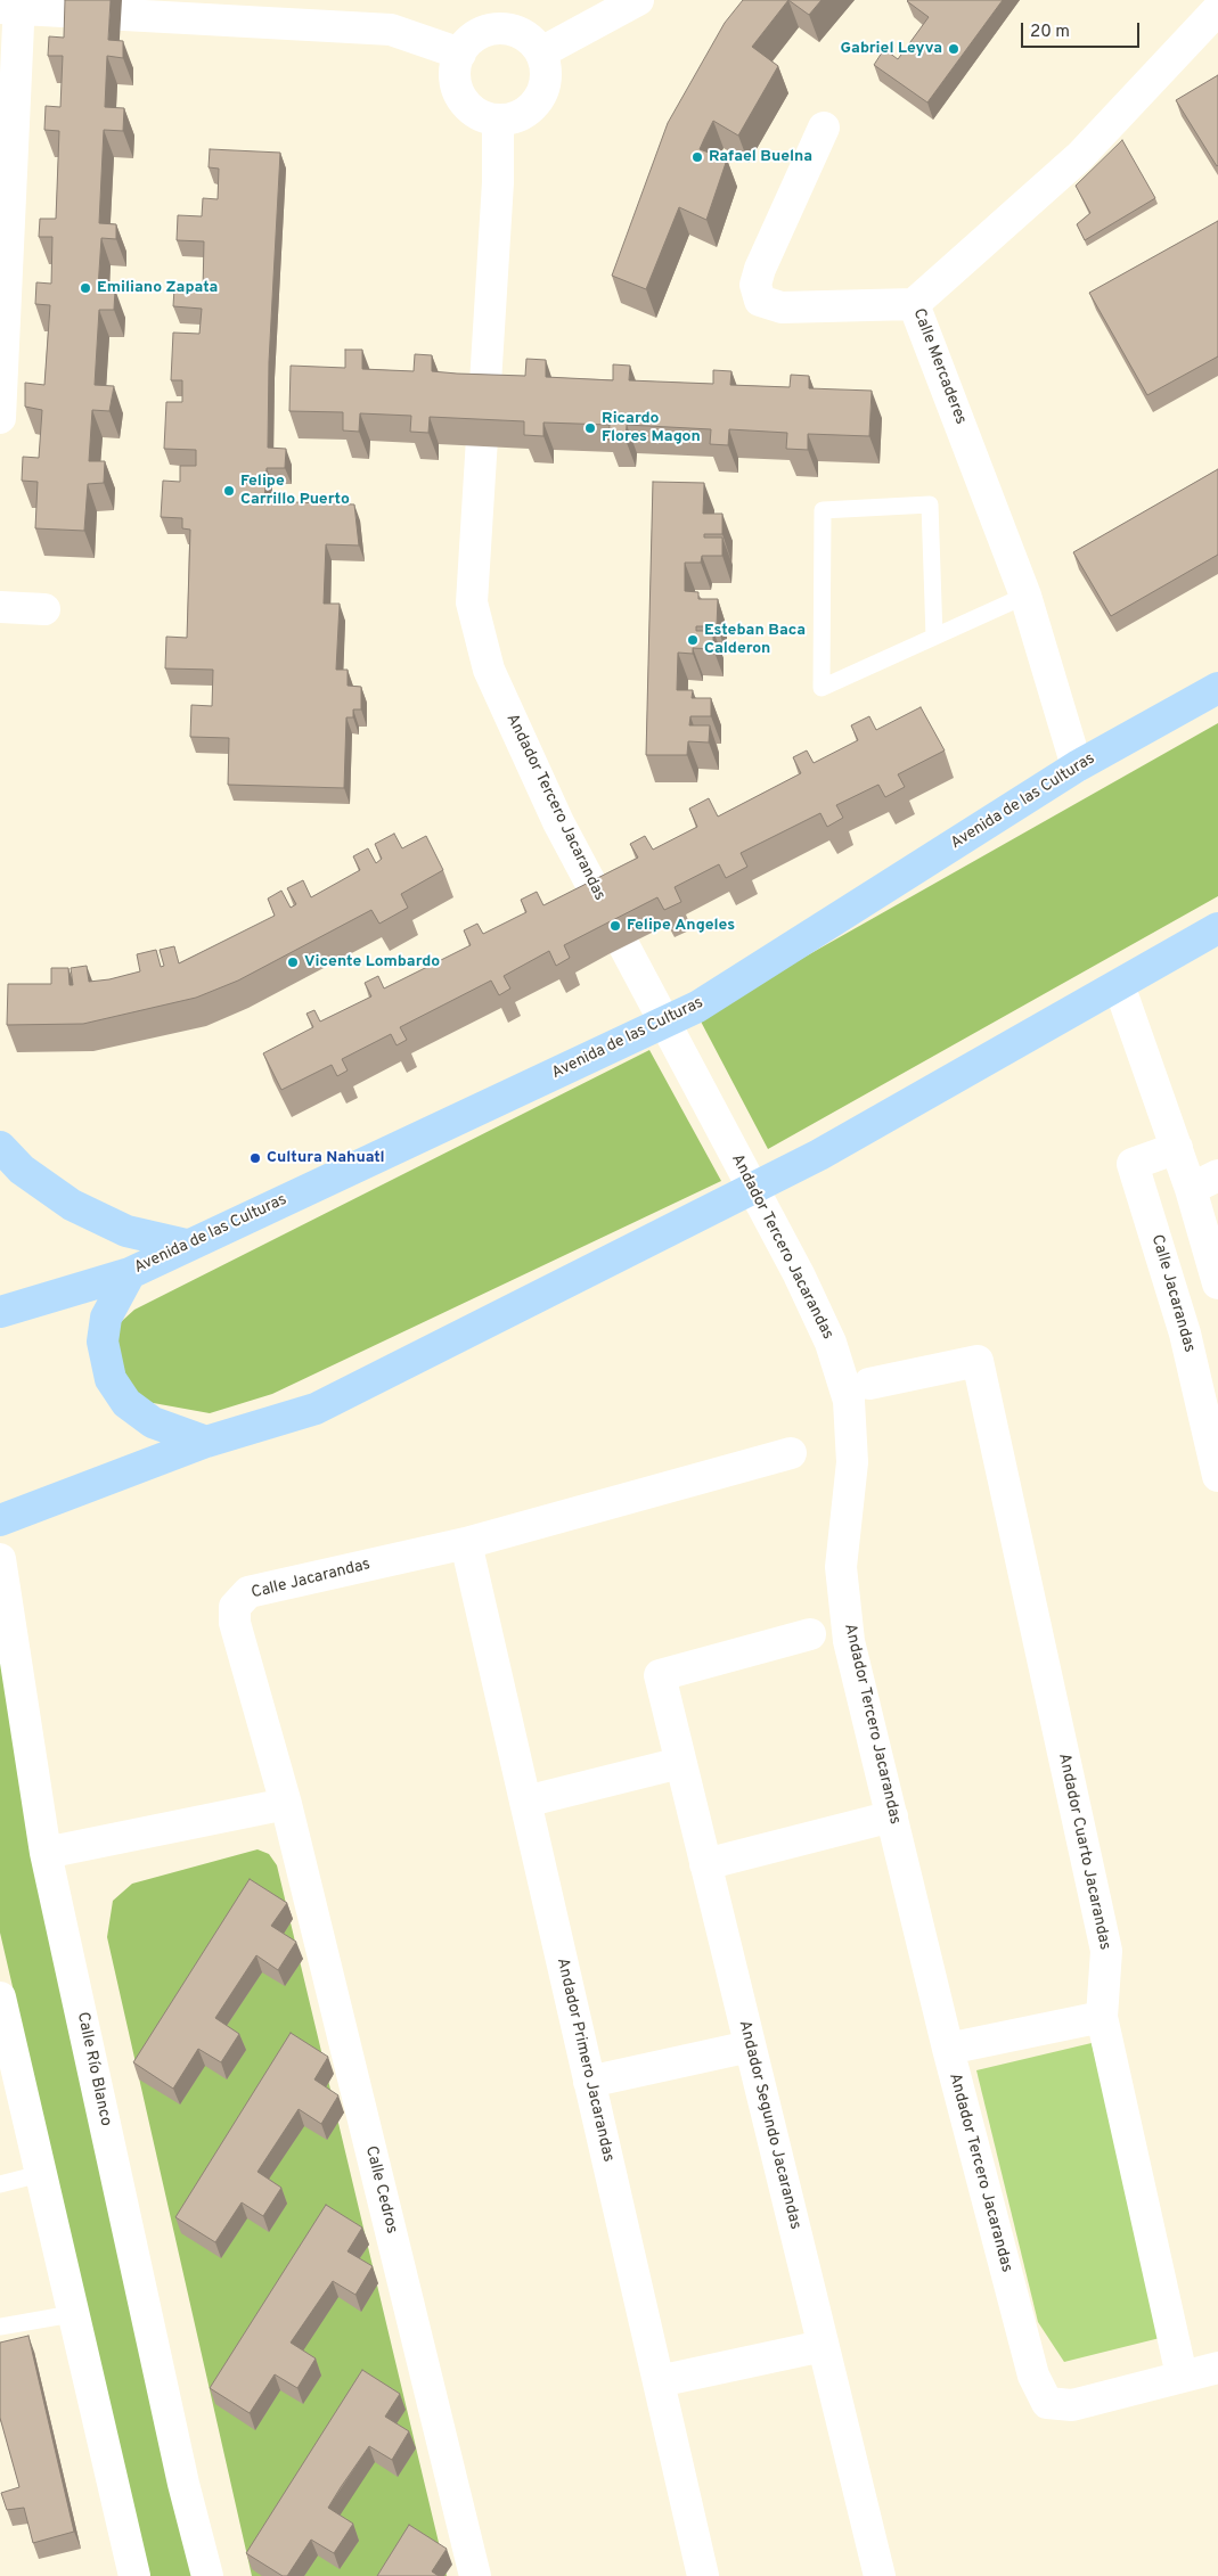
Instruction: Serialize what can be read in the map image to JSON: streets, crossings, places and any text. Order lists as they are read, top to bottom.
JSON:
{
  "streets": {
    "main road": ["Avenida de las Culturas"],
    "street": [
      "Calle Mercaderes",
      "Andador Tercero Jacarandas",
      "Calle Jacarandas",
      "Andador Cuarto Jacarandas",
      "Andador Primero Jacarandas",
      "Calle Río Blanco",
      "Andador Segundo Jacarandas",
      "Calle Cedros"
    ]
  },
  "crossings": [
    ["Calle Mercaderes", "Avenida de las Culturas"],
    ["Andador Tercero Jacarandas", "Andador Cuarto Jacarandas"],
    ["Calle Jacarandas", "Andador Primero Jacarandas"],
    ["Calle Jacarandas", "Calle Cedros"]
  ],
  "places": [
    "Gabriel Leyva",
    "Rafael Buelna",
    "Emiliano Zapata",
    "Ricardo Flores Magon",
    "Felipe Carrillo Puerto",
    "Esteban Baca Calderon",
    "Felipe Angeles",
    "Vicente Lombardo",
    "Cultura Nahuatl"
  ],
  "scale_bar": "20 m"
}
